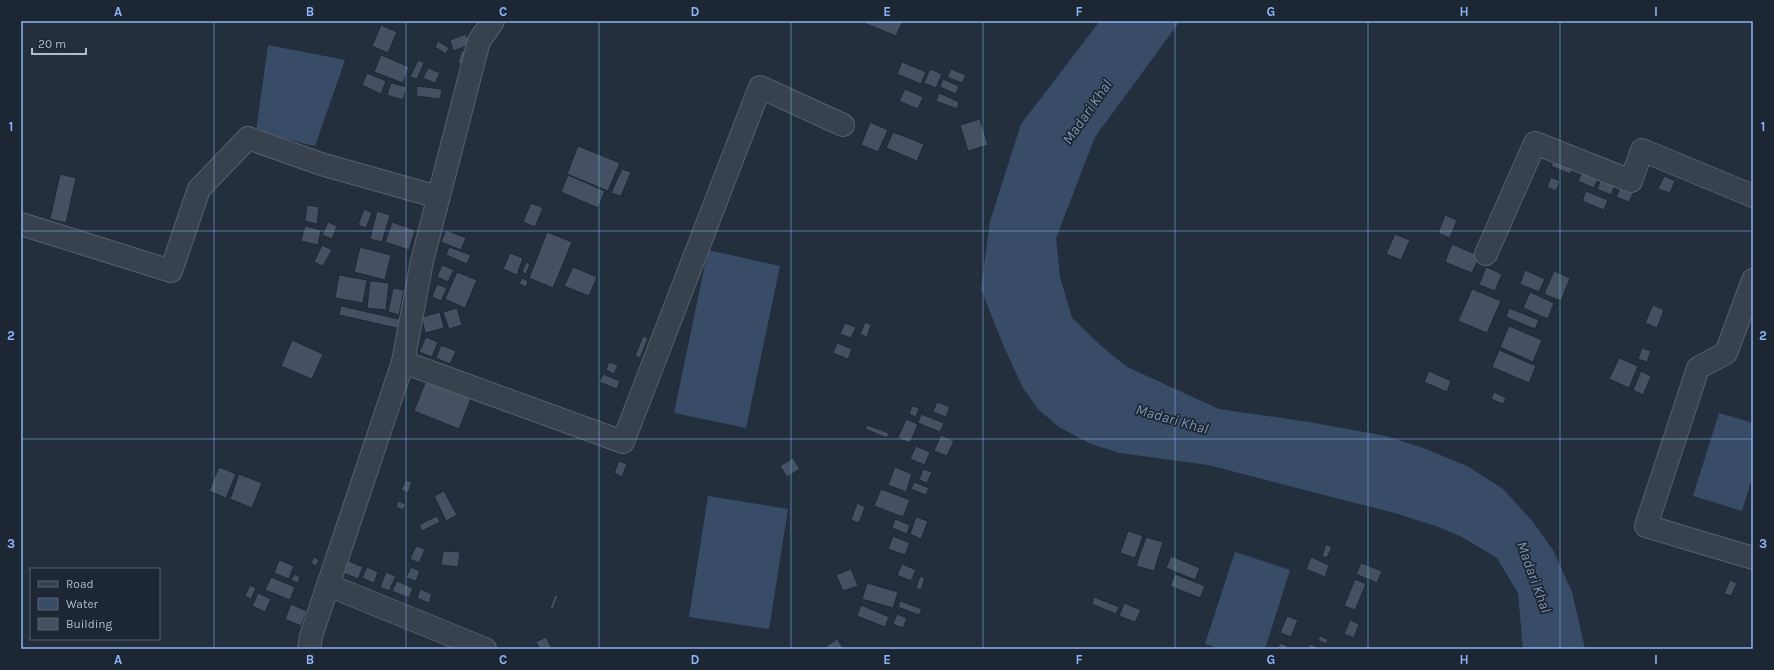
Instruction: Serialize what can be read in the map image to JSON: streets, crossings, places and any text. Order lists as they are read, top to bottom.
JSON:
{
  "water": ["Madari Khal"],
  "legend": ["Road", "Water", "Building"],
  "scale_bar": "20 m",
  "grid": {
    "columns": [
      "A",
      "B",
      "C",
      "D",
      "E",
      "F",
      "G",
      "H",
      "I"
    ],
    "rows": ["1", "2", "3"]
  }
}
